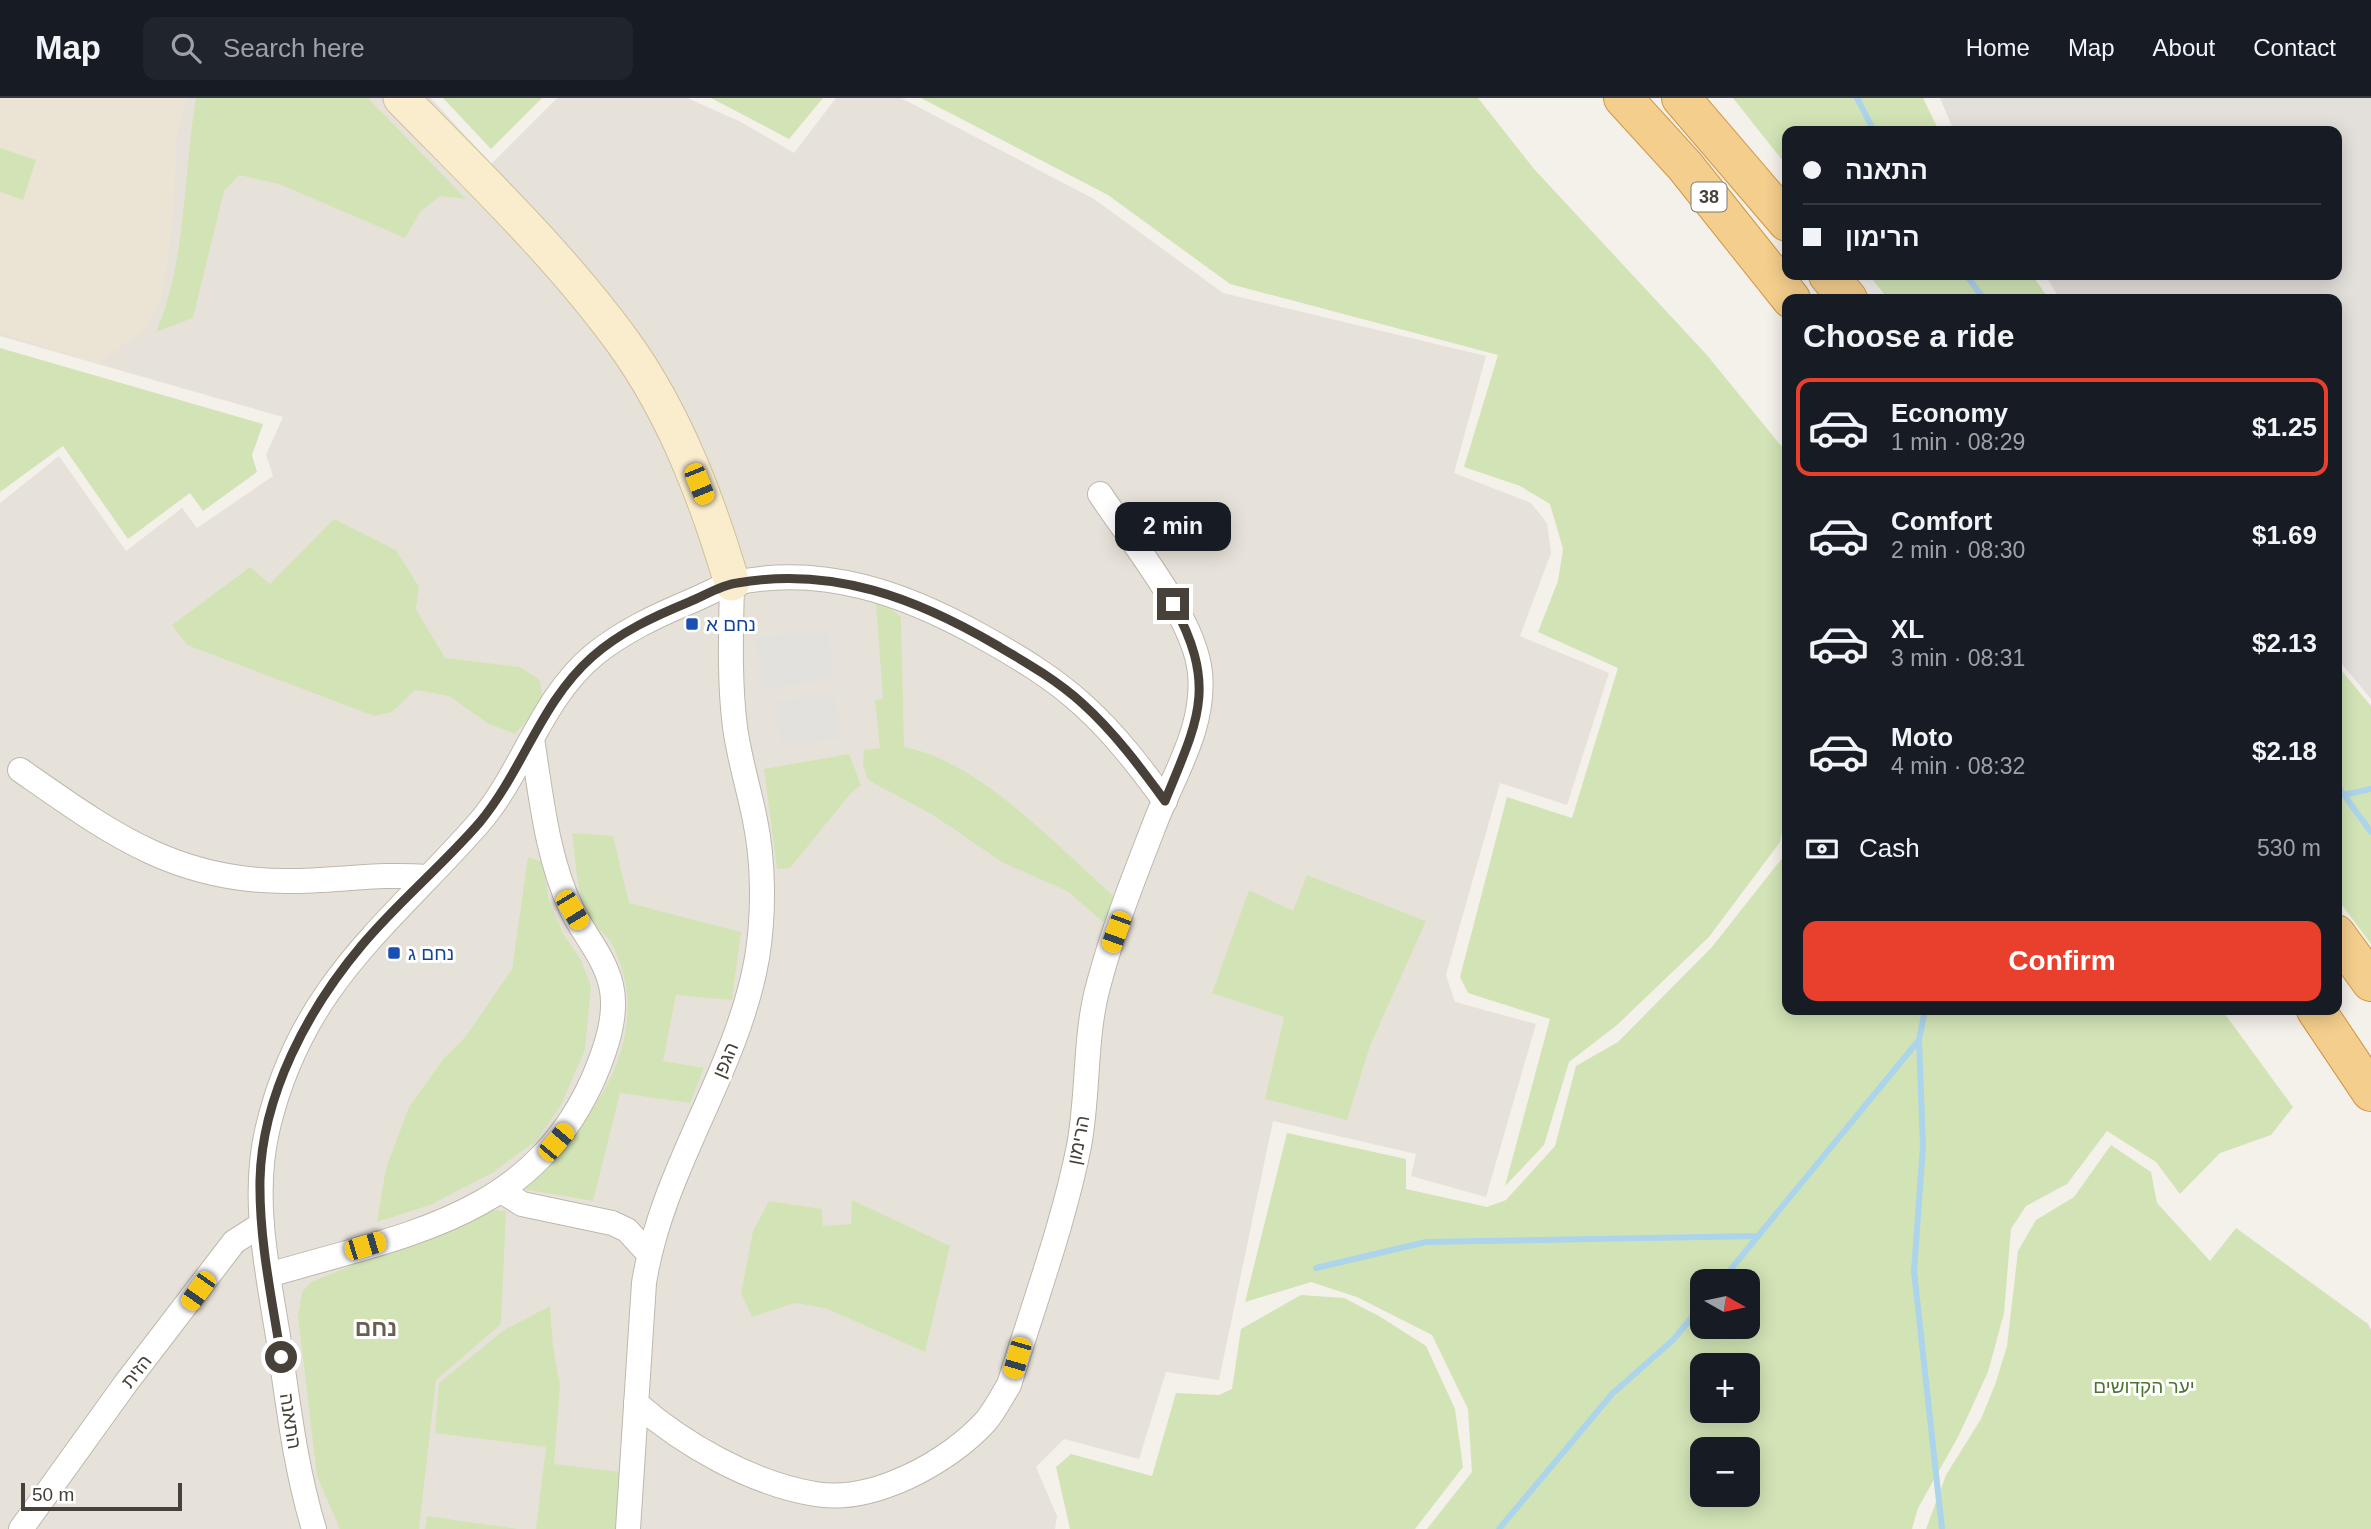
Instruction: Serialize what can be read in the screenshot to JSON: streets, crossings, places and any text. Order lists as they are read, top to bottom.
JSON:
{
  "streets": {
    "highway": ["38"],
    "street": [
      "הגפן",
      "הרימון",
      "הזית",
      "התאנה"
    ]
  },
  "crossings": [
    ["הגפן", "הרימון"],
    ["הגפן", "התאנה"],
    ["הרימון", "התאנה"],
    ["הזית", "התאנה"]
  ],
  "districts": ["נחם"],
  "parks": ["יער הקדושים"],
  "places": {
    "transit": ["נחם א", "נחם ג"]
  },
  "scale_bar": "50 m",
  "north": "right",
  "page": {
    "header": "Map",
    "search": "Search here",
    "nav": [
      "Home",
      "Map",
      "About",
      "Contact"
    ],
    "banner": ["התאנה", "הרימון"],
    "heading": "Choose a ride",
    "list": [
      {
        "name": "Economy",
        "note": "1 min · 08:29",
        "value": "$1.25"
      },
      {
        "name": "Comfort",
        "note": "2 min · 08:30",
        "value": "$1.69"
      },
      {
        "name": "XL",
        "note": "3 min · 08:31",
        "value": "$2.13"
      },
      {
        "name": "Moto",
        "note": "4 min · 08:32",
        "value": "$2.18"
      }
    ],
    "bubble": "2 min",
    "pay": ["Cash", "530 m"],
    "buttons": "Confirm",
    "map_buttons": ["+", "−"],
    "scale": "50 m"
  }
}
